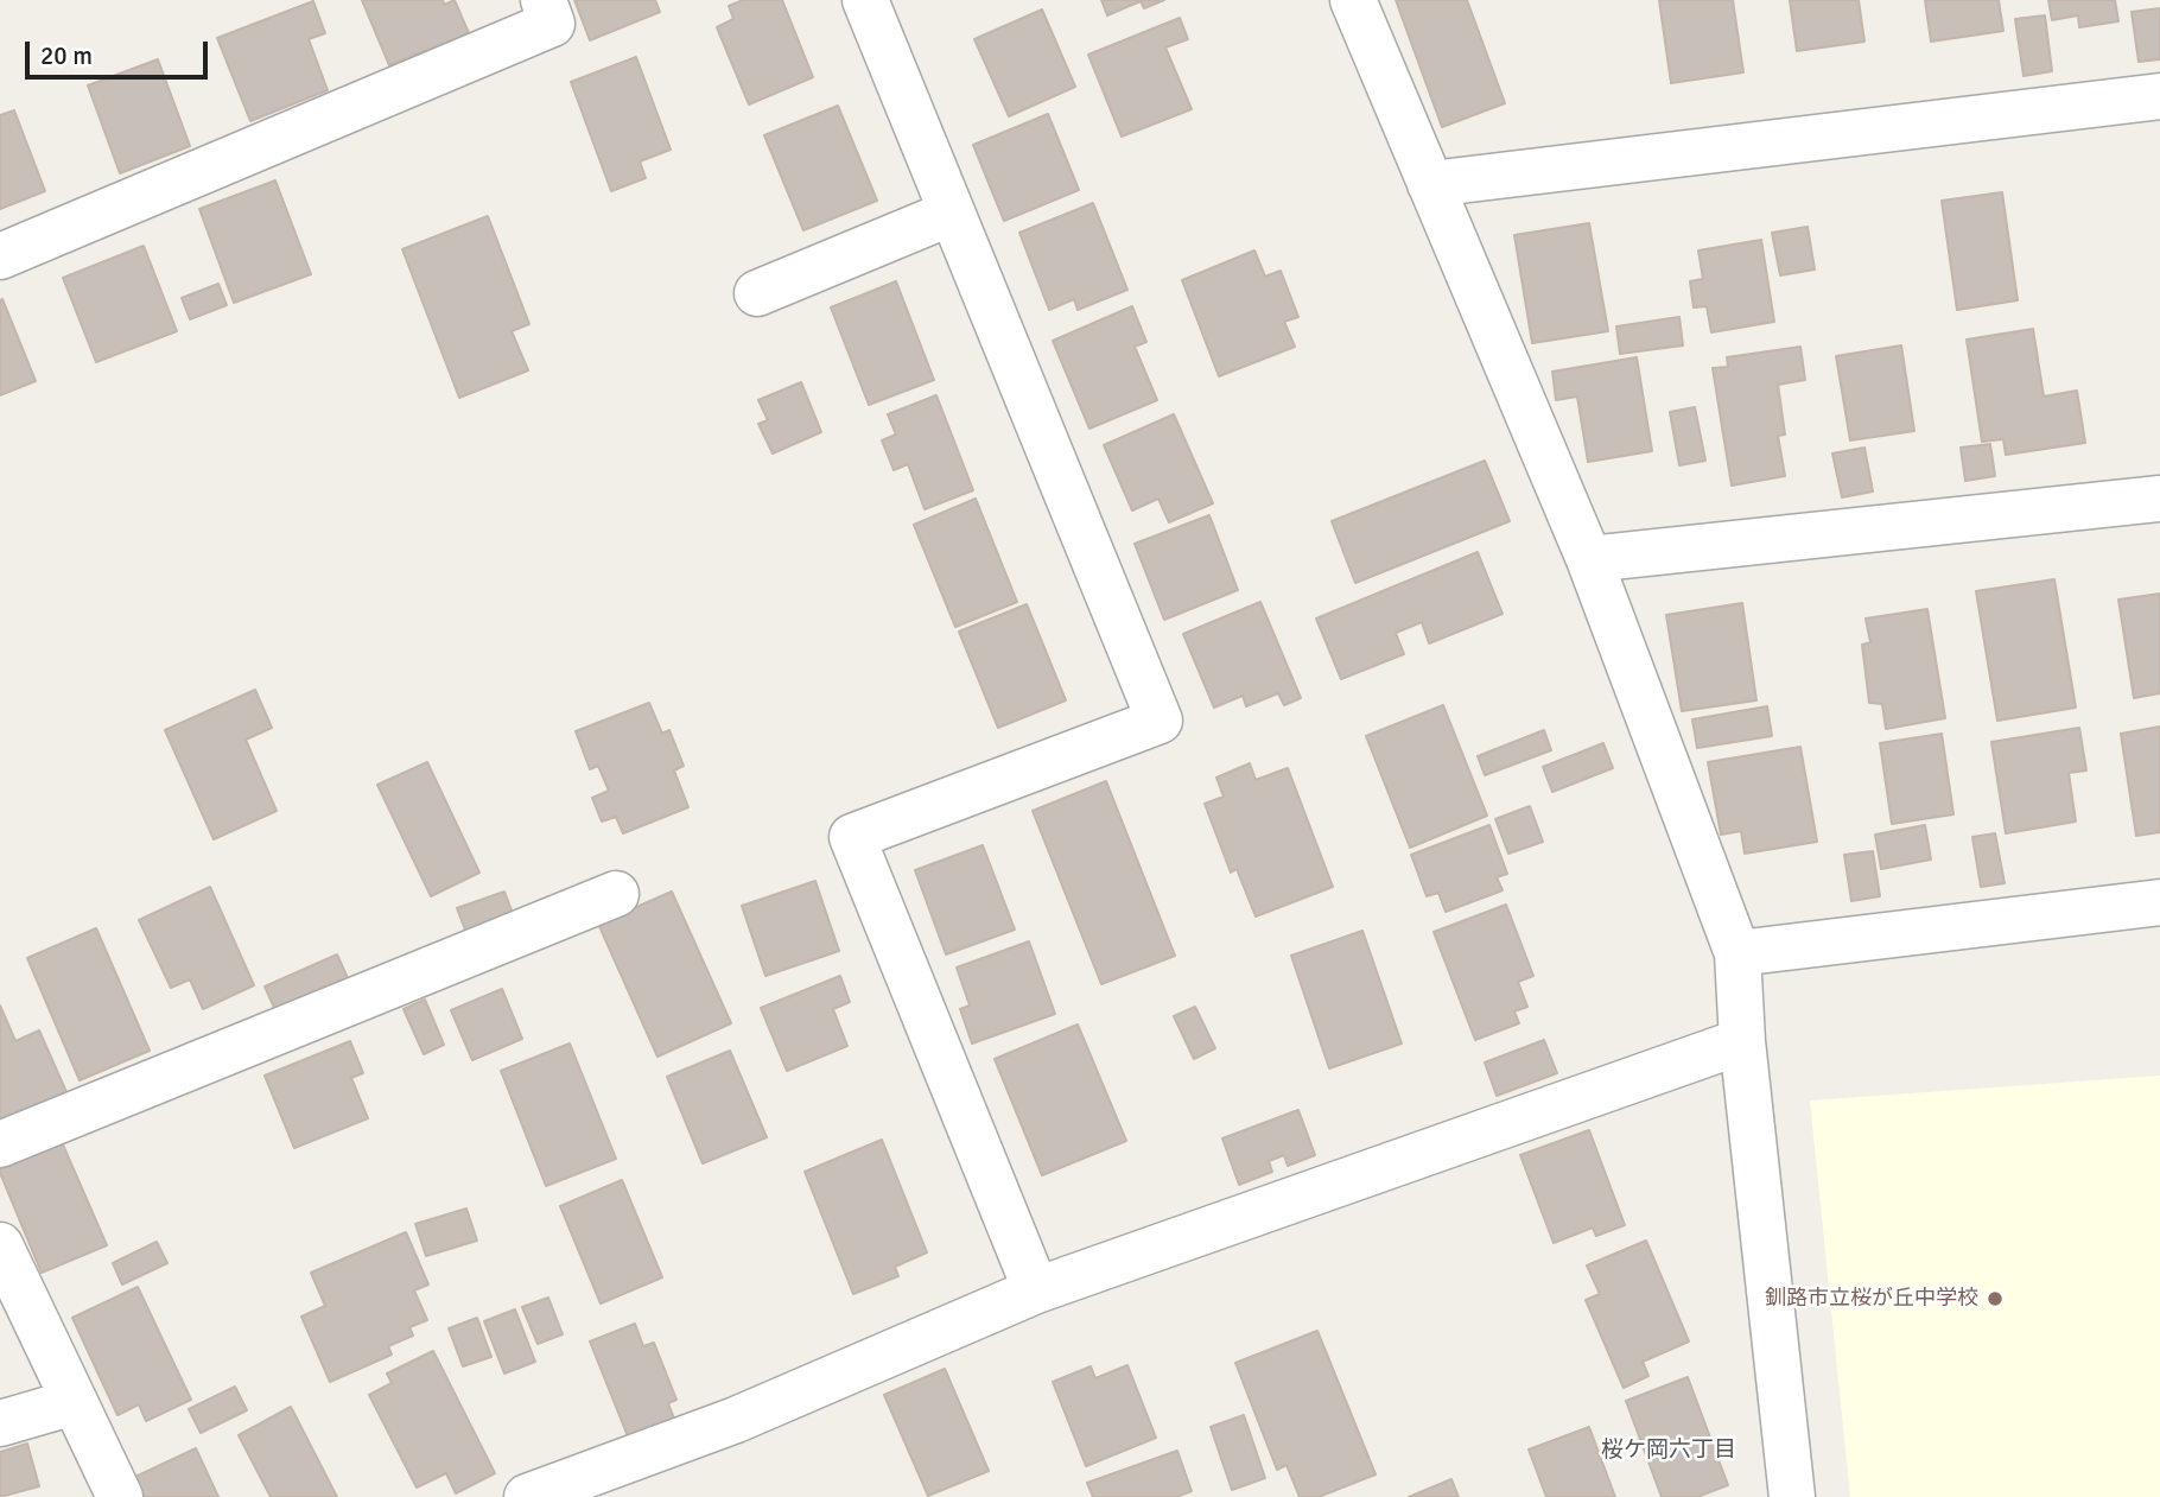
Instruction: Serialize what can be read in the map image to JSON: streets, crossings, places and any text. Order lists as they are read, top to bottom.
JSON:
{
  "districts": ["桜ケ岡六丁目"],
  "places": ["釧路市立桜が丘中学校"],
  "scale_bar": "20 m"
}
